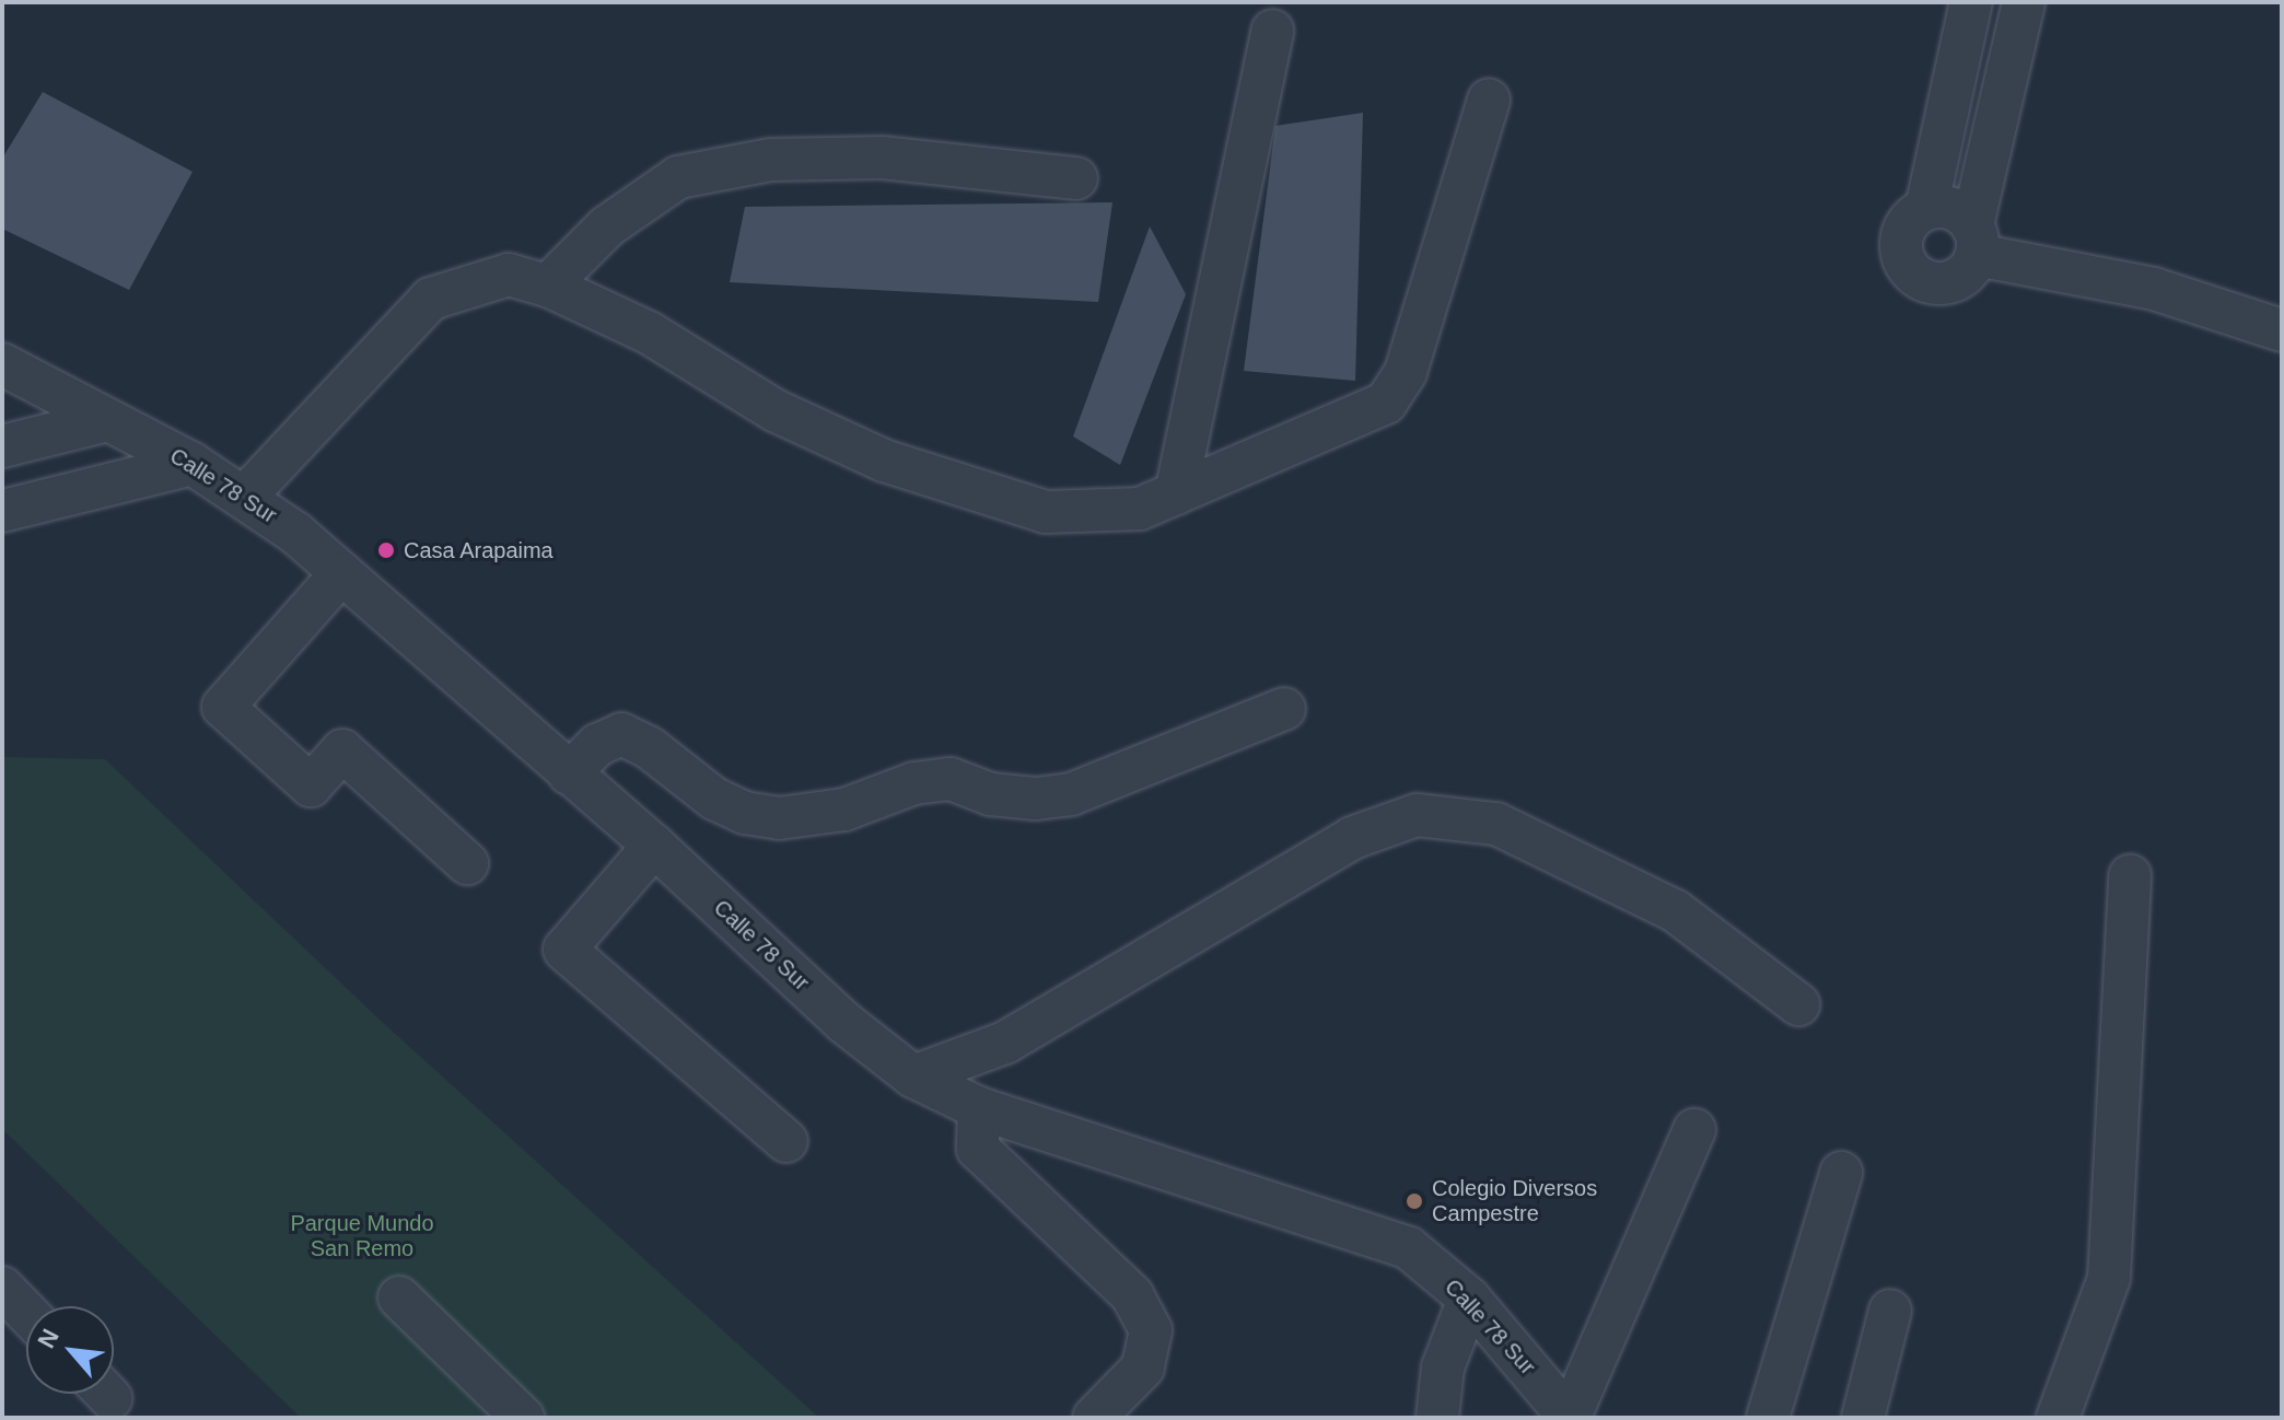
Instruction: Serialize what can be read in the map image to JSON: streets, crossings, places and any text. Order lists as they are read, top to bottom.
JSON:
{
  "streets": {
    "street": ["Calle 78 Sur"]
  },
  "parks": ["Parque Mundo San Remo"],
  "places": ["Casa Arapaima", "Colegio Diversos Campestre"],
  "north": "top left"
}
